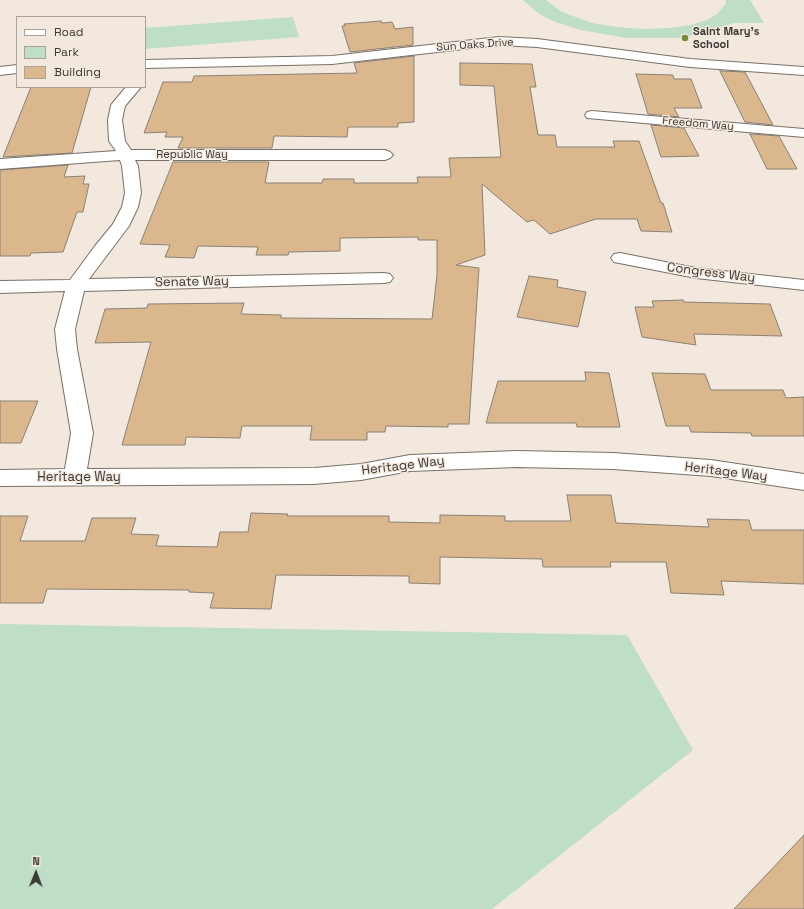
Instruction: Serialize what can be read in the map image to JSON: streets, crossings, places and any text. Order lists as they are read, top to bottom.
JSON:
{
  "streets": {
    "street": [
      "Sun Oaks Drive",
      "Freedom Way",
      "Republic Way",
      "Congress Way",
      "Senate Way",
      "Heritage Way"
    ]
  },
  "places": ["Saint Mary's School"],
  "legend": ["Road", "Park", "Building"],
  "north": "top"
}
